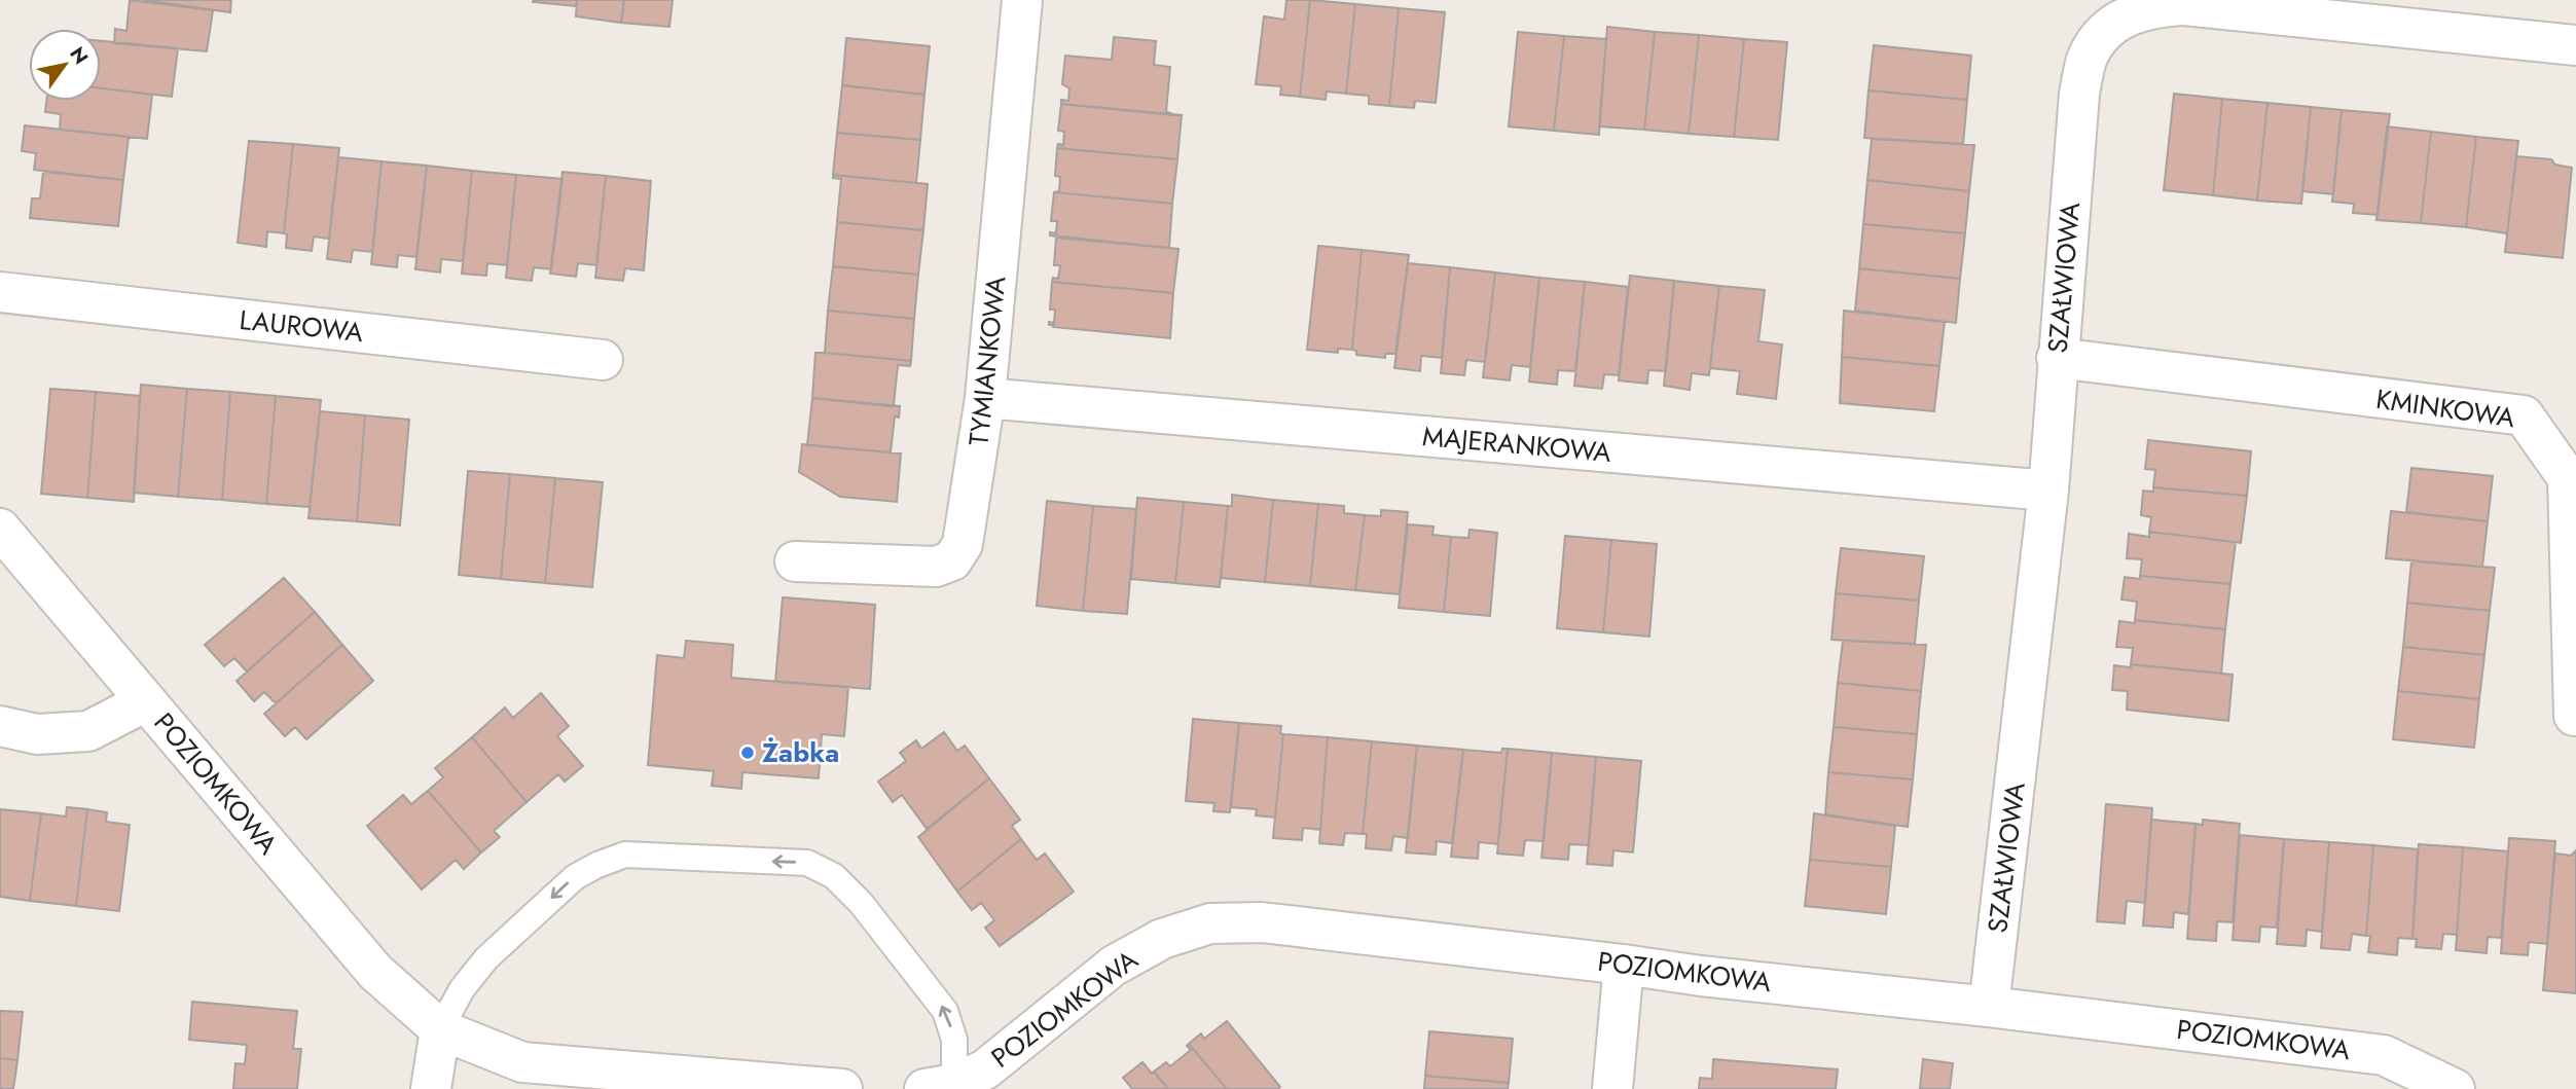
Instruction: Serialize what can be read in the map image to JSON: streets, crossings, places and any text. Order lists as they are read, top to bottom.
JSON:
{
  "streets": {
    "street": [
      "SZAŁWIOWA",
      "LAUROWA",
      "TYMIANKOWA",
      "KMINKOWA",
      "MAJERANKOWA",
      "POZIOMKOWA"
    ]
  },
  "crossings": [
    ["SZAŁWIOWA", "KMINKOWA"],
    ["SZAŁWIOWA", "MAJERANKOWA"],
    ["SZAŁWIOWA", "POZIOMKOWA"],
    ["TYMIANKOWA", "MAJERANKOWA"]
  ],
  "places": ["Żabka"],
  "north": "top right"
}
